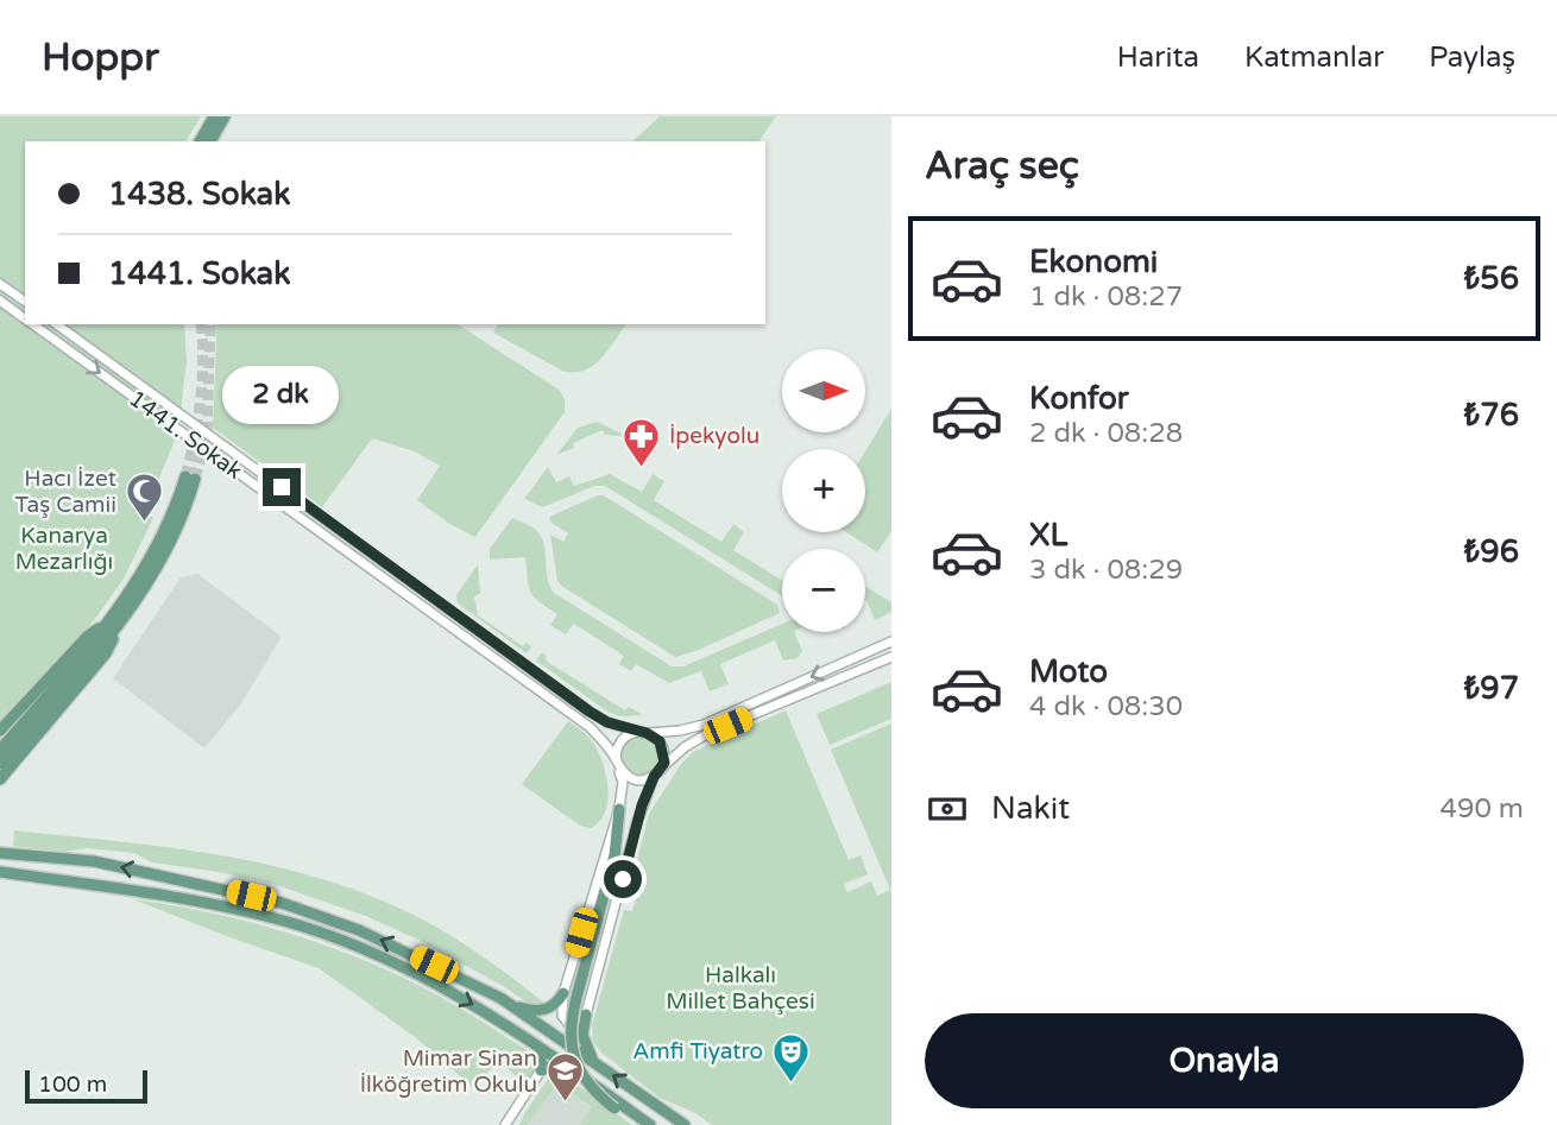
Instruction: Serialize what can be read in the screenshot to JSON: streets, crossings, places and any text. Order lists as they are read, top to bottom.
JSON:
{
  "streets": {
    "street": ["1441. Sokak"]
  },
  "parks": ["Kanarya Mezarlığı", "Halkalı Millet Bahçesi"],
  "places": {
    "pharmacy": ["İpekyolu"],
    "mosque": ["Hacı İzet Taş Camii"],
    "theatre": ["Amfi Tiyatro"],
    "school or university": ["Mimar Sinan İlköğretim Okulu"]
  },
  "scale_bar": "100 m",
  "north": "right",
  "page": {
    "header": "Hoppr",
    "nav": ["Harita", "Katmanlar", "Paylaş"],
    "heading": "Araç seç",
    "banner": ["1438. Sokak", "1441. Sokak"],
    "list": [
      {
        "name": "Ekonomi",
        "note": "1 dk · 08:27",
        "value": "₺56"
      },
      {
        "name": "Konfor",
        "note": "2 dk · 08:28",
        "value": "₺76"
      },
      {
        "name": "XL",
        "note": "3 dk · 08:29",
        "value": "₺96"
      },
      {
        "name": "Moto",
        "note": "4 dk · 08:30",
        "value": "₺97"
      }
    ],
    "map_buttons": ["+", "−"],
    "bubble": "2 dk",
    "pay": ["Nakit", "490 m"],
    "buttons": "Onayla",
    "scale": "100 m"
  }
}
